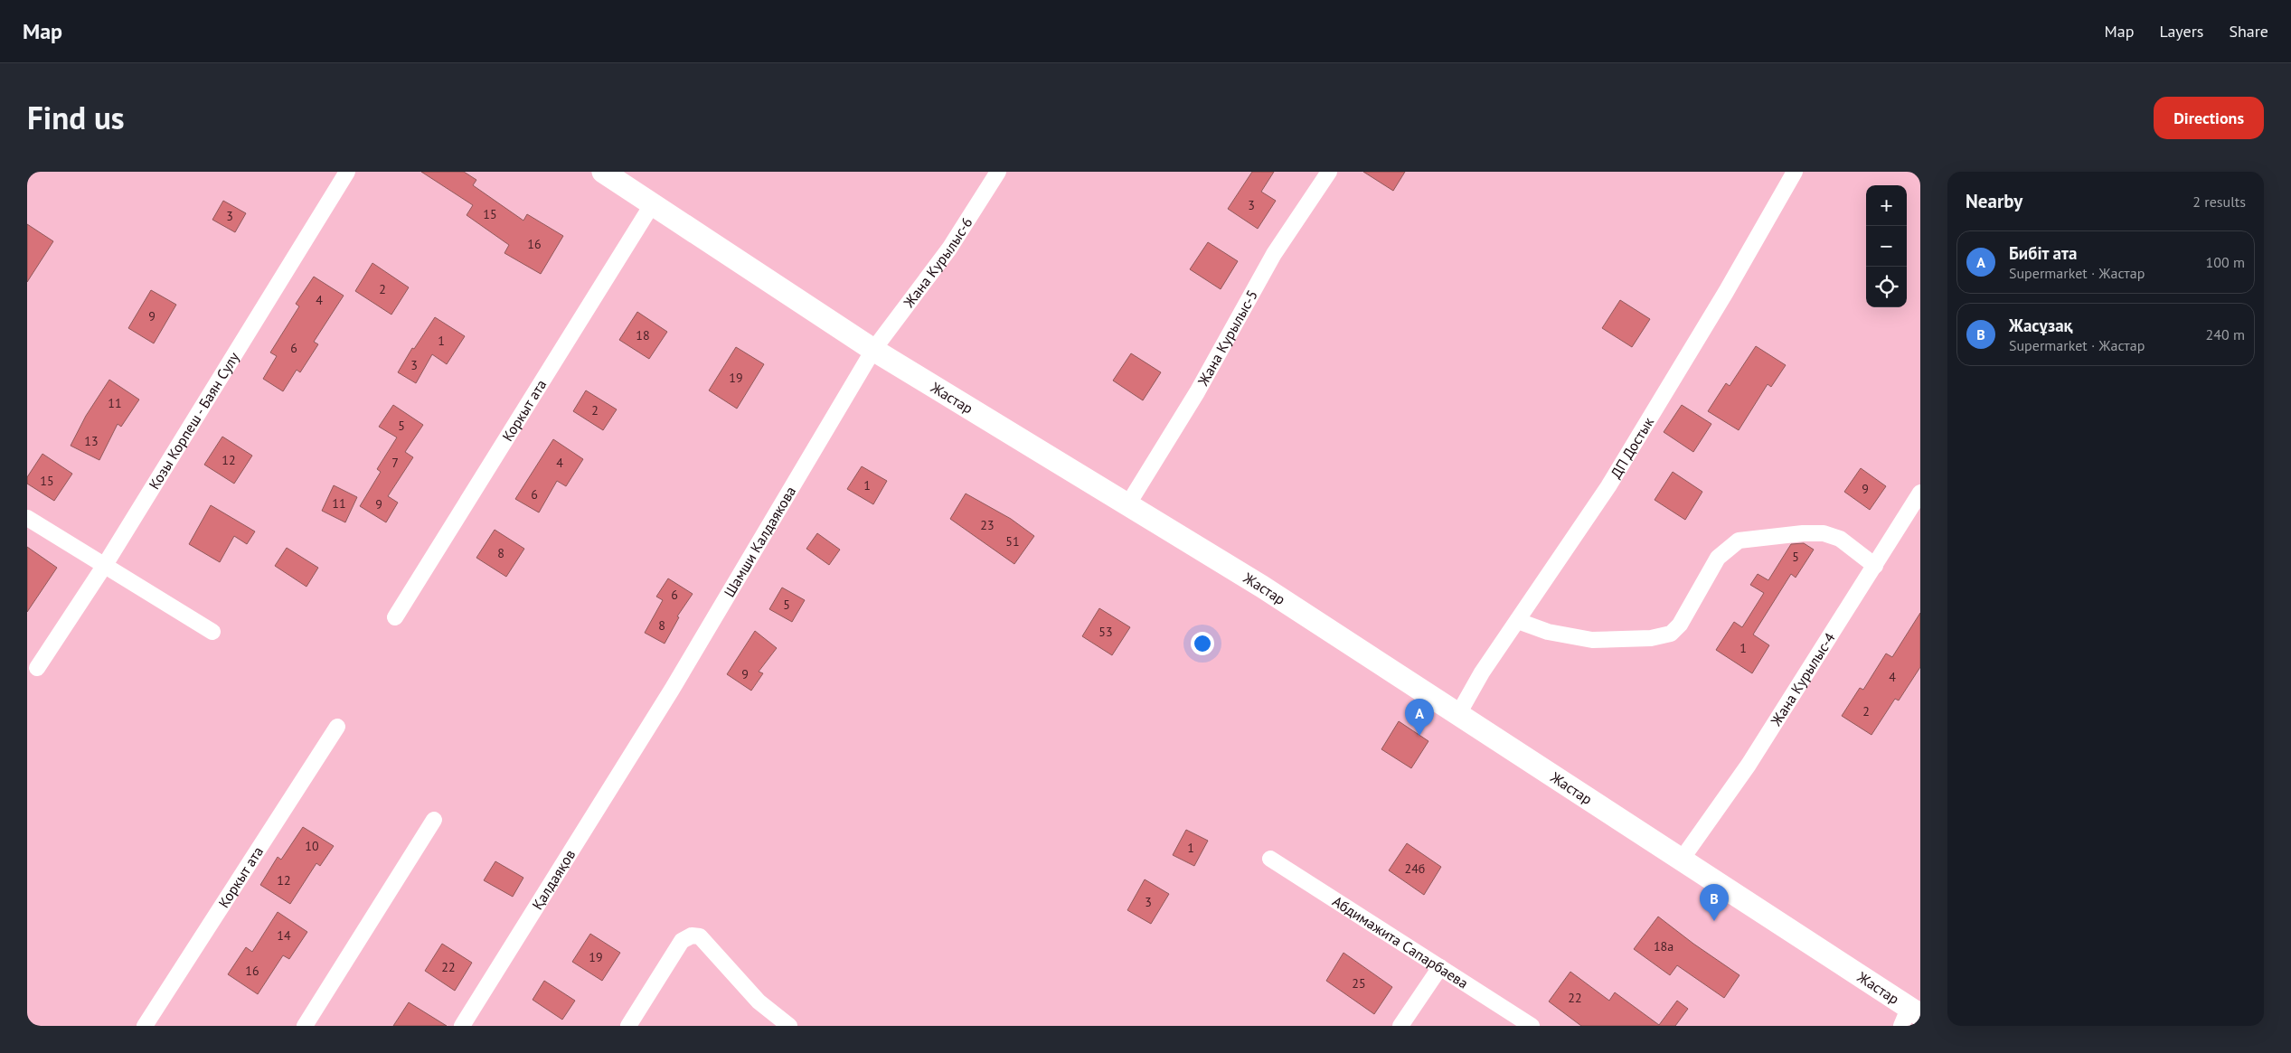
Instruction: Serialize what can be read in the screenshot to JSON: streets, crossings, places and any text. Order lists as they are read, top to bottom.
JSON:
{
  "streets": {
    "street": [
      "Жана Курылыс-6",
      "Жана Курылыс-5",
      "Жастар",
      "Коркыт ата",
      "Козы Корпеш - Баян Сулу",
      "ДП Достык",
      "Шамши Калдаякова",
      "Жана Курылыс-4",
      "Қалдаяқов",
      "Абдимажита Сапарбаева"
    ]
  },
  "crossings": [
    ["Жана Курылыс-6", "Жастар"],
    ["Жана Курылыс-6", "Шамши Калдаякова"],
    ["Жана Курылыс-5", "Жастар"],
    ["Жастар", "Коркыт ата"],
    ["Жастар", "ДП Достык"],
    ["Жастар", "Шамши Калдаякова"],
    ["Жастар", "Жана Курылыс-4"],
    ["Шамши Калдаякова", "Қалдаяқов"]
  ],
  "house_numbers": [
    "3",
    "15",
    "3",
    "16",
    "2",
    "4",
    "9",
    "18",
    "1",
    "6",
    "3",
    "19",
    "11",
    "2",
    "5",
    "13",
    "12",
    "7",
    "4",
    "15",
    "1",
    "9",
    "6",
    "11",
    "9",
    "23",
    "51",
    "8",
    "5",
    "6",
    "5",
    "8",
    "53",
    "1",
    "9",
    "4",
    "2",
    "10",
    "1",
    "24б",
    "12",
    "3",
    "14",
    "18а",
    "19",
    "22",
    "16",
    "25",
    "22"
  ],
  "page": {
    "header": "Map",
    "nav": ["Map", "Layers", "Share"],
    "title": "Find us",
    "buttons": "Directions",
    "heading": ["Nearby", "2 results"],
    "map_buttons": ["+", "−"],
    "list": [
      {
        "mark": "A",
        "name": "Бибіт ата",
        "note": "Supermarket · Жастар",
        "value": "100 m"
      },
      {
        "mark": "B",
        "name": "Жасұзақ",
        "note": "Supermarket · Жастар",
        "value": "240 m"
      }
    ],
    "pins": ["A", "B"]
  }
}
